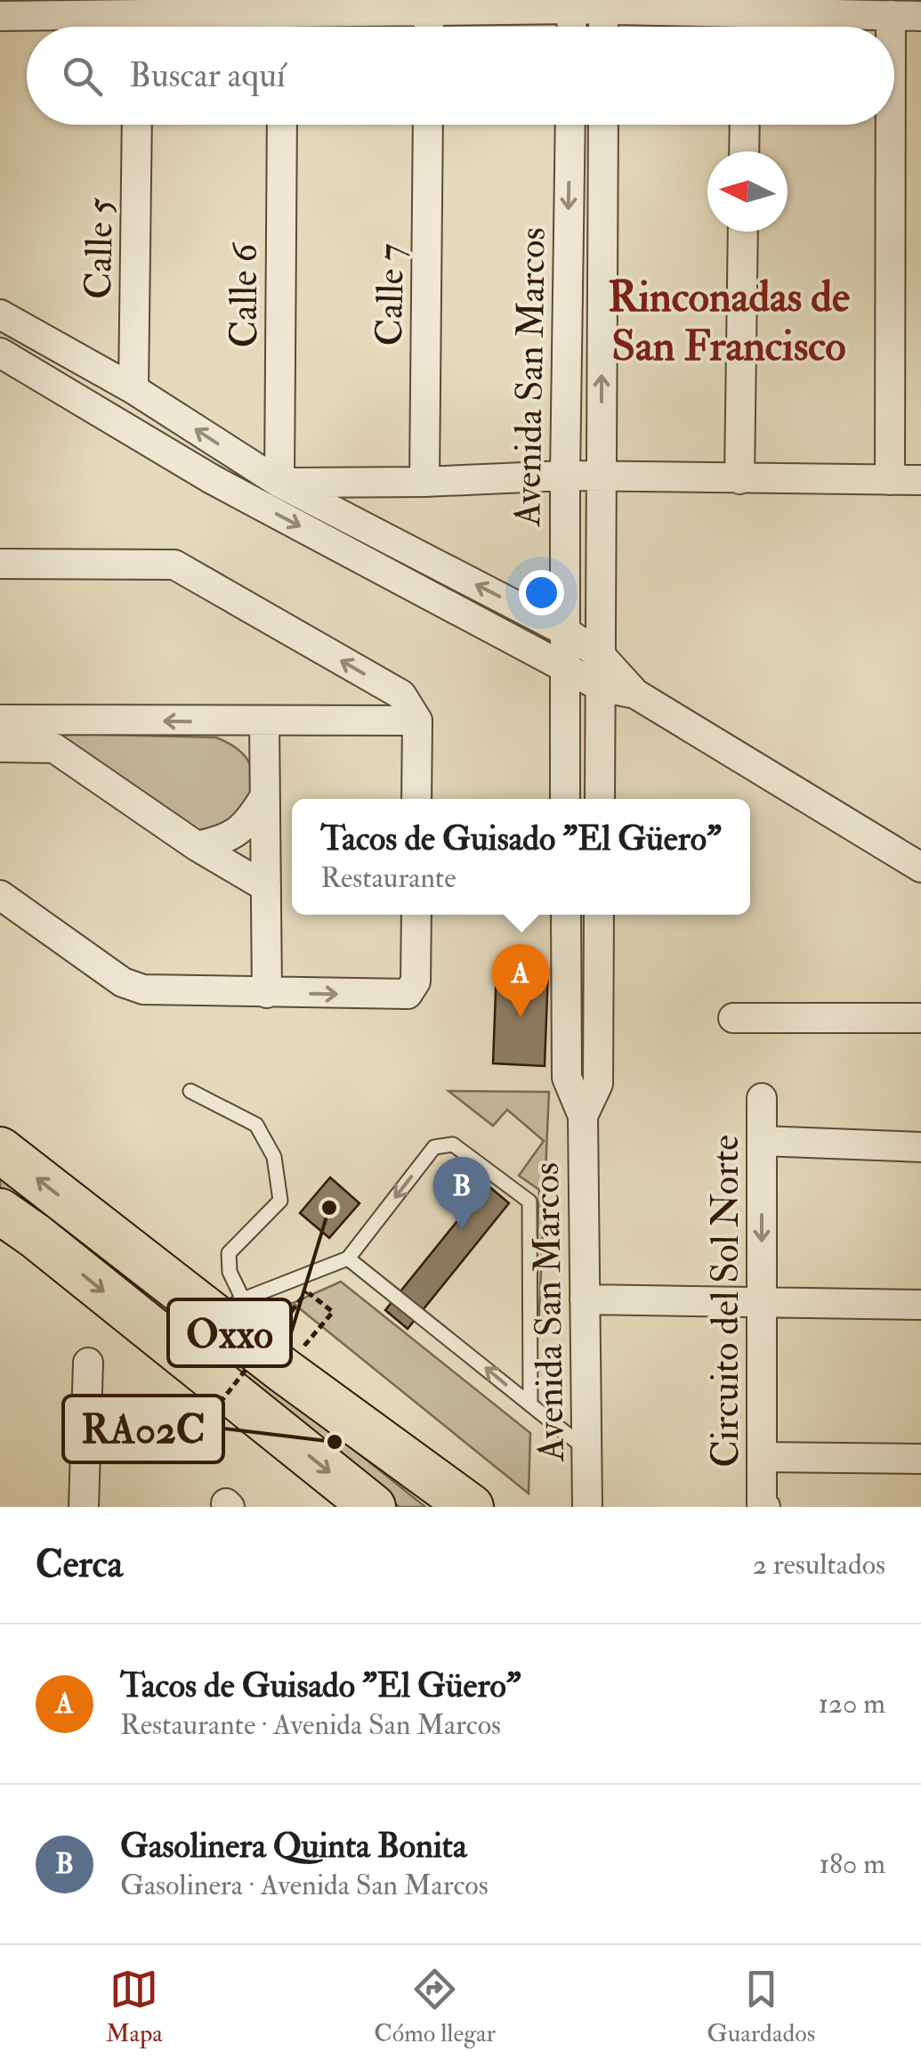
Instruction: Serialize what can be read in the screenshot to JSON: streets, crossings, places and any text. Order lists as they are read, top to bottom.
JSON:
{
  "streets": {
    "street": [
      "Calle 5",
      "Calle 7",
      "Calle 6",
      "Avenida San Marcos",
      "Circuito del Sol Norte"
    ]
  },
  "one_way": ["Circuito del Sol Norte"],
  "districts": ["Rinconadas de San Francisco"],
  "places": ["Oxxo", "RA02C"],
  "north": "left",
  "page": {
    "search": "Buscar aquí",
    "popup": ["Tacos de Guisado \"El Güero\"", "Restaurante"],
    "pins": ["A", "B"],
    "heading": ["Cerca", "2 resultados"],
    "list": [
      {
        "mark": "A",
        "name": "Tacos de Guisado \"El Güero\"",
        "note": "Restaurante · Avenida San Marcos",
        "value": "120 m"
      },
      {
        "mark": "B",
        "name": "Gasolinera Quinta Bonita",
        "note": "Gasolinera · Avenida San Marcos",
        "value": "180 m"
      }
    ],
    "nav": ["Mapa", "Cómo llegar", "Guardados"]
  }
}
